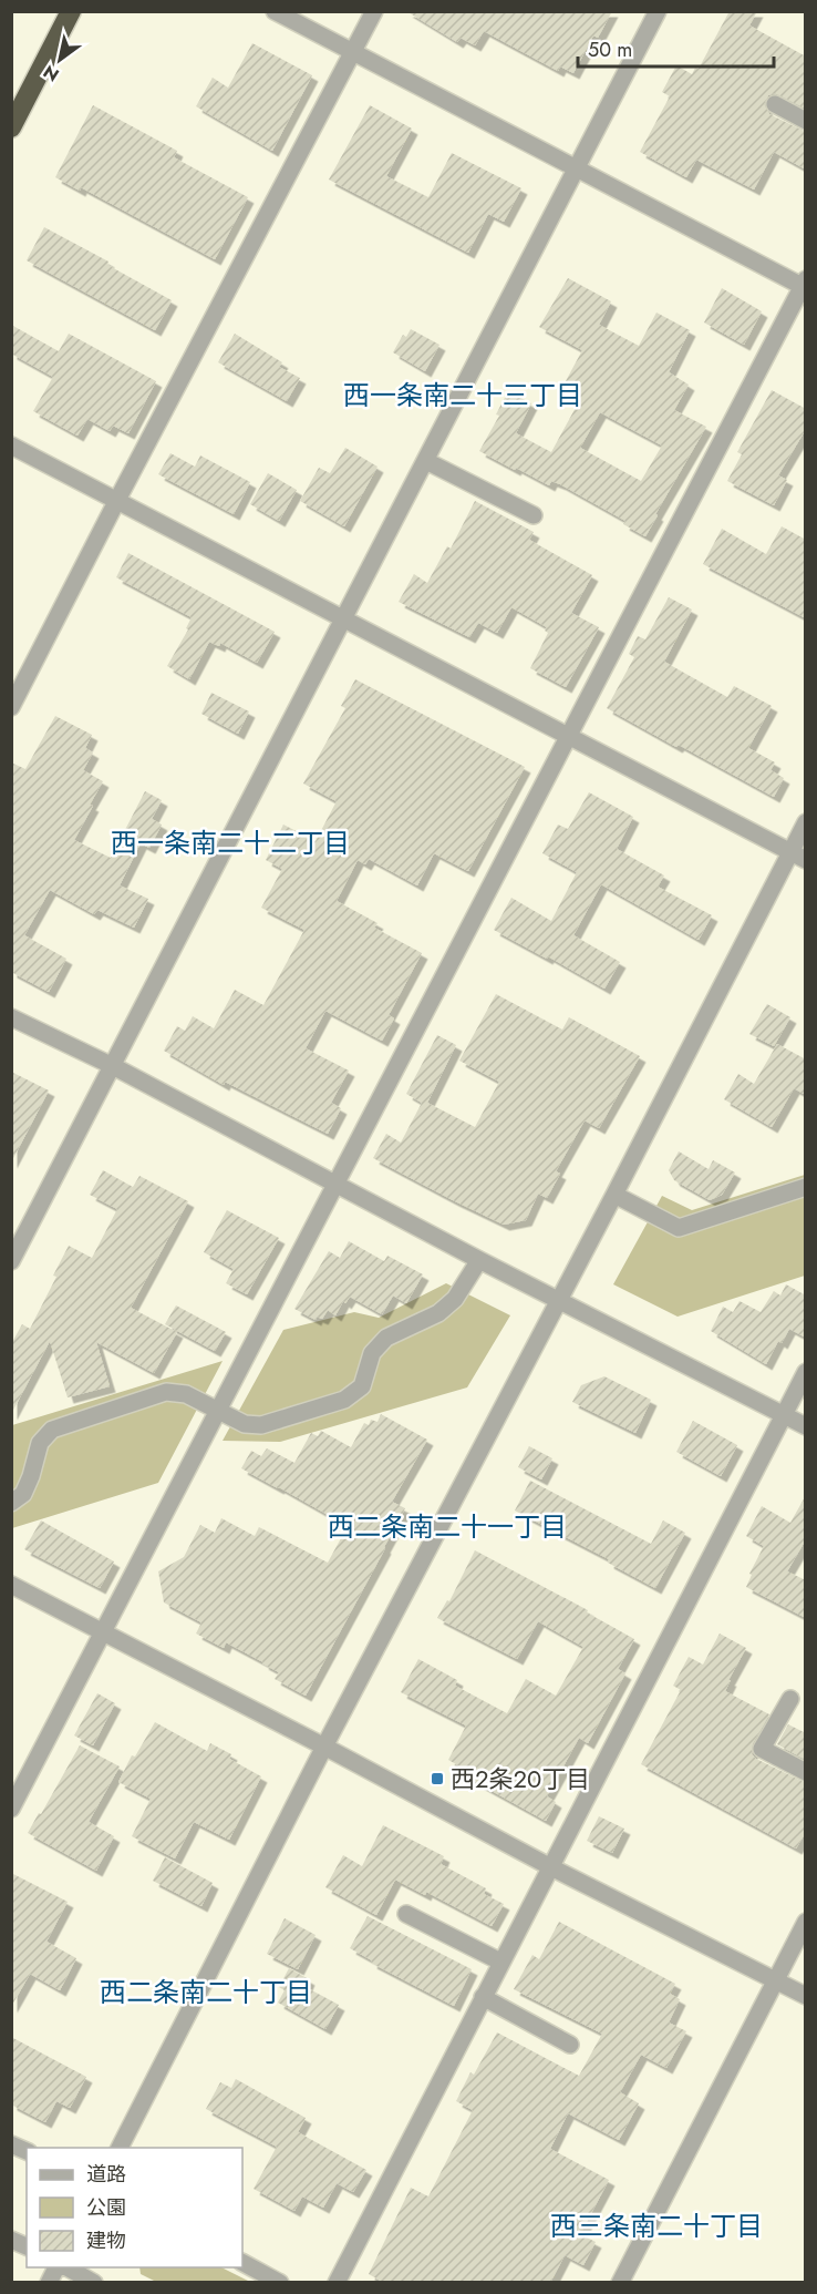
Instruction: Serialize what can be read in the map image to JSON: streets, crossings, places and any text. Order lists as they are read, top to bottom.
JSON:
{
  "districts": [
    "西一条南二十三丁目",
    "西一条南二十二丁目",
    "西二条南二十一丁目",
    "西二条南二十丁目",
    "西三条南二十丁目"
  ],
  "places": {
    "transit": ["西2条20丁目"]
  },
  "legend": ["道路", "公園", "建物"],
  "scale_bar": "50 m",
  "north": "bottom left"
}
